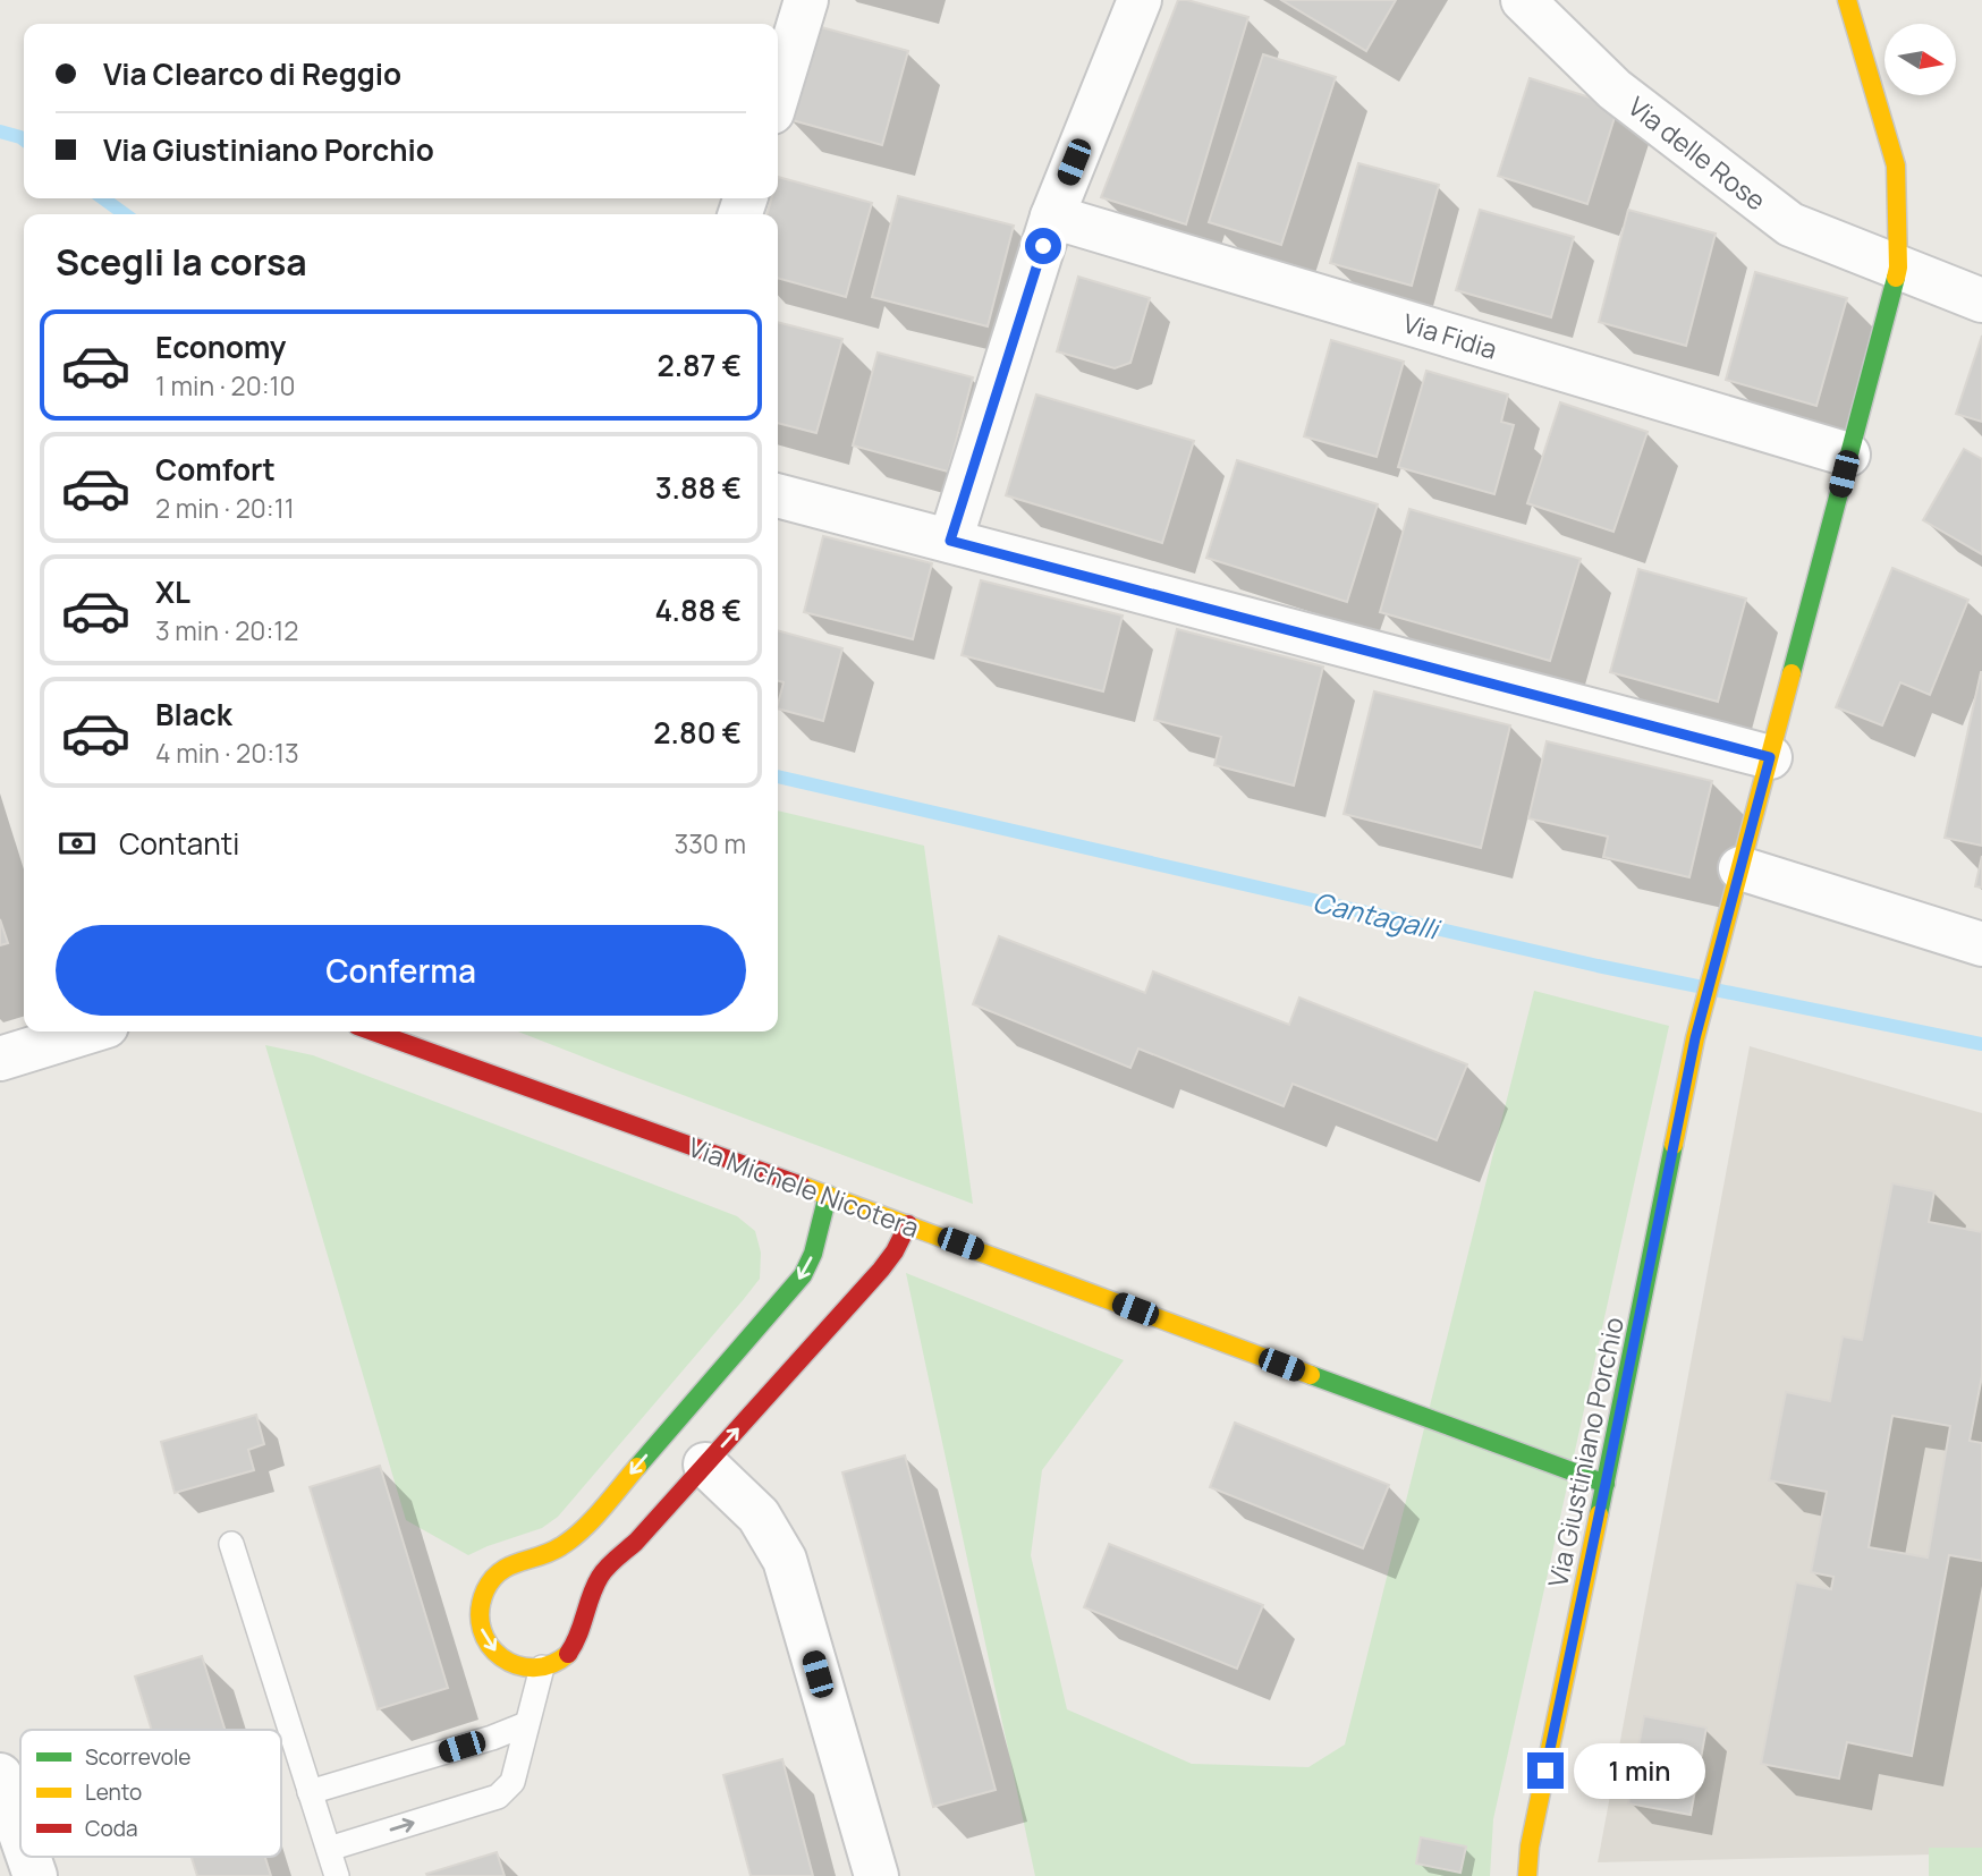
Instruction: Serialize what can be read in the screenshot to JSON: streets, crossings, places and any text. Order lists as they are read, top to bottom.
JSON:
{
  "streets": {
    "street": [
      "Via delle Rose",
      "Via Fidia",
      "Via Michele Nicotera",
      "Via Giustiniano Porchio"
    ]
  },
  "crossings": [
    ["Via Michele Nicotera", "Via Giustiniano Porchio"]
  ],
  "water": ["Cantagalli"],
  "legend": ["Scorrevole", "Lento", "Coda"],
  "north": "right",
  "page": {
    "banner": ["Via Clearco di Reggio", "Via Giustiniano Porchio"],
    "heading": "Scegli la corsa",
    "list": [
      {
        "name": "Economy",
        "note": "1 min · 20:10",
        "value": "2.87 €"
      },
      {
        "name": "Comfort",
        "note": "2 min · 20:11",
        "value": "3.88 €"
      },
      {
        "name": "XL",
        "note": "3 min · 20:12",
        "value": "4.88 €"
      },
      {
        "name": "Black",
        "note": "4 min · 20:13",
        "value": "2.80 €"
      }
    ],
    "pay": ["Contanti", "330 m"],
    "buttons": "Conferma",
    "bubble": "1 min"
  }
}
